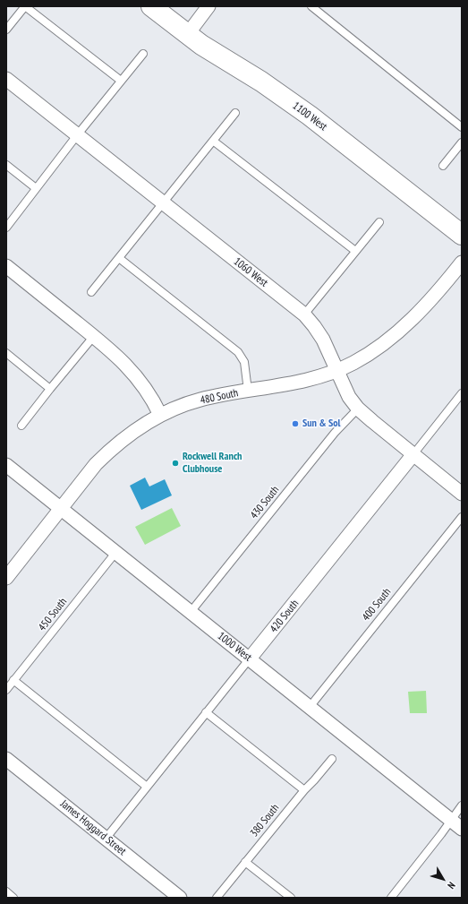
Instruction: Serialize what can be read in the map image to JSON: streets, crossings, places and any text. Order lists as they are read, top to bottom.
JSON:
{
  "streets": {
    "street": [
      "1100 West",
      "1060 West",
      "480 South",
      "420 South",
      "1000 West",
      "James Hoggard Street"
    ],
    "lane": [
      "430 South",
      "400 South",
      "450 South",
      "380 South"
    ]
  },
  "crossings": [
    ["1060 West", "480 South"],
    ["1060 West", "430 South"],
    ["1060 West", "420 South"],
    ["480 South", "1000 West"],
    ["430 South", "1000 West"],
    ["400 South", "1000 West"],
    ["450 South", "1000 West"],
    ["420 South", "1000 West"],
    ["420 South", "James Hoggard Street"]
  ],
  "places": ["Sun & Sol", "Rockwell Ranch Clubhouse"],
  "north": "bottom right"
}
